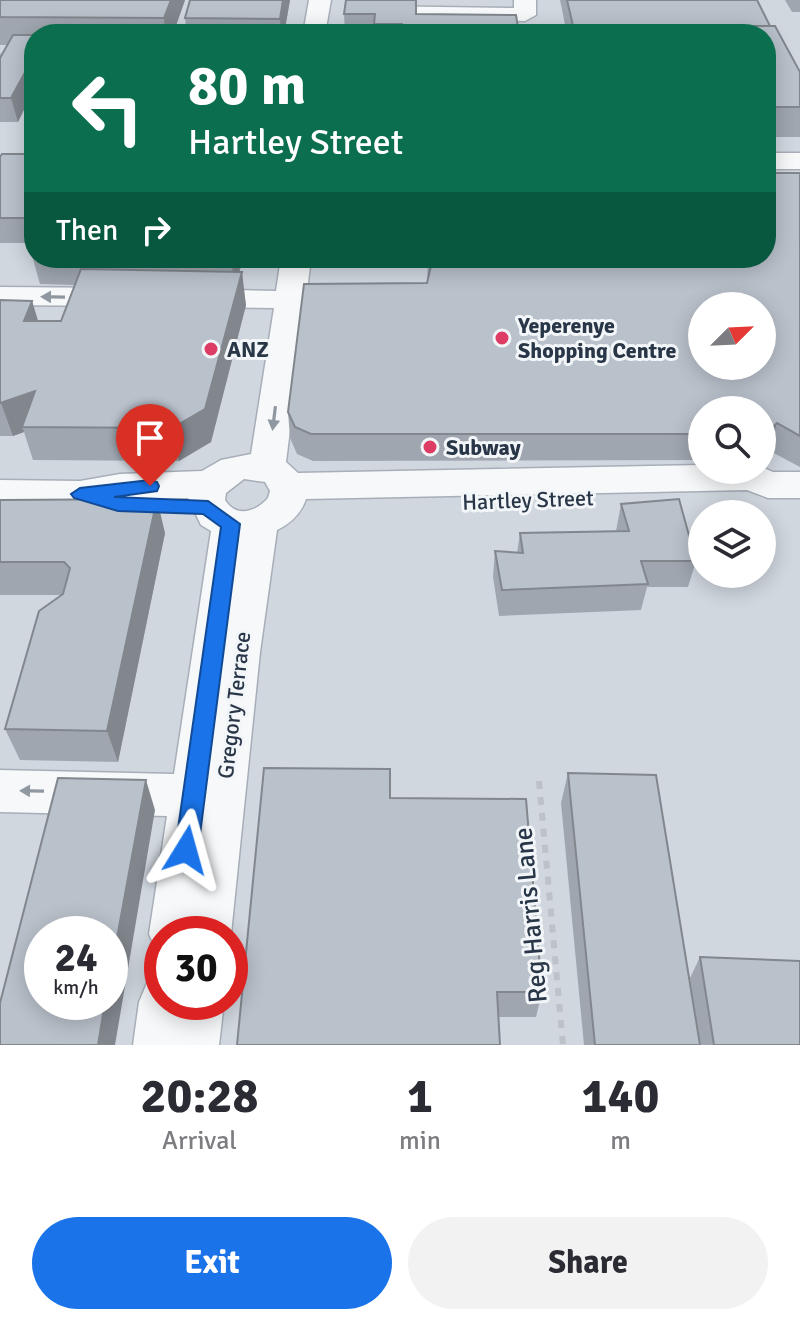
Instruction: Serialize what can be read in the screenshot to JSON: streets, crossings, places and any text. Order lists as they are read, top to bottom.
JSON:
{
  "streets": {
    "street": ["Hartley Street", "Gregory Terrace"],
    "path": ["Reg Harris Lane"]
  },
  "crossings": [
    ["Hartley Street", "Gregory Terrace"]
  ],
  "places": ["Yeperenye Shopping Centre", "ANZ", "Subway"],
  "north": "top right",
  "page": {
    "turn": ["80 m", "Hartley Street"],
    "then": "Then",
    "speed": "24 km/h",
    "limit": "30",
    "eta": [
      "20:28",
      "Arrival",
      "1",
      "min",
      "140",
      "m"
    ],
    "buttons": ["Exit", "Share"]
  }
}
